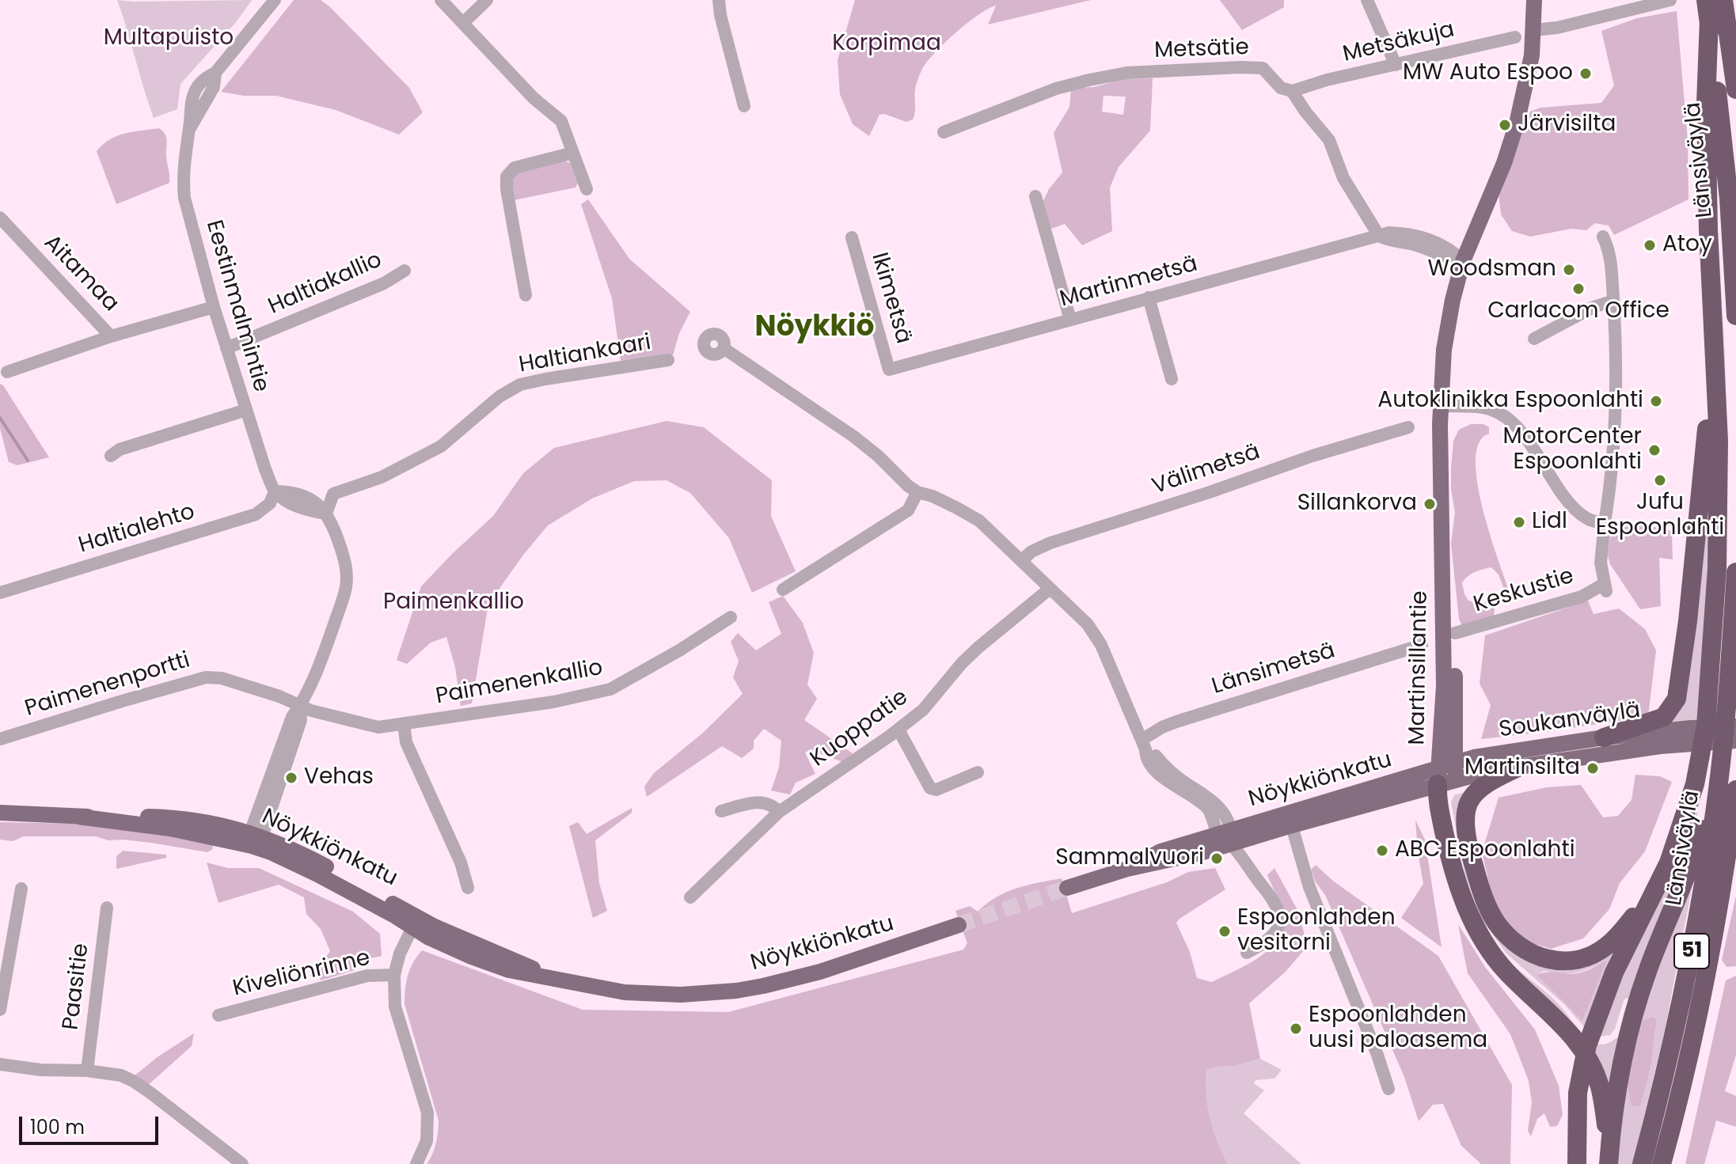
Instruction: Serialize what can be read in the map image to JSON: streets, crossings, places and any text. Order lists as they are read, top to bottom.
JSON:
{
  "streets": {
    "highway": ["Länsiväylä", "51"],
    "main road": ["Martinsillantie", "Soukanväylä", "Nöykkiönkatu"],
    "street": [
      "Metsäkuja",
      "Metsätie",
      "Aitamaa",
      "Martinmetsä",
      "Haltiakallio",
      "Ikimetsä",
      "Eestinmalmintie",
      "Haltiankaari",
      "Välimetsä",
      "Haltialehto",
      "Keskustie",
      "Länsimetsä",
      "Paimenenkallio",
      "Paimenenportti",
      "Kuoppatie",
      "Kiveliönrinne",
      "Paasitie"
    ]
  },
  "crossings": [
    ["Metsäkuja", "Metsätie"],
    ["Metsätie", "Martinmetsä"],
    ["Aitamaa", "Eestinmalmintie"],
    ["Martinmetsä", "Ikimetsä"],
    ["Martinmetsä", "Martinsillantie"],
    ["Haltiakallio", "Eestinmalmintie"],
    ["Eestinmalmintie", "Haltialehto"],
    ["Keskustie", "Martinsillantie"],
    ["Martinsillantie", "Soukanväylä"],
    ["Martinsillantie", "Nöykkiönkatu"],
    ["Paimenenkallio", "Paimenenportti"],
    ["Soukanväylä", "Nöykkiönkatu"]
  ],
  "districts": ["Nöykkiö"],
  "parks": ["Multapuisto", "Korpimaa", "Paimenkallio"],
  "places": [
    "MW Auto Espoo",
    "Järvisilta",
    "Atoy",
    "Woodsman",
    "Carlacom Office",
    "Autoklinikka Espoonlahti",
    "MotorCenter Espoonlahti",
    "Jufu Espoonlahti",
    "Sillankorva",
    "Lidl",
    "Martinsilta",
    "Vehas",
    "ABC Espoonlahti",
    "Sammalvuori",
    "Espoonlahden vesitorni",
    "Espoonlahden uusi paloasema"
  ],
  "scale_bar": "100 m"
}
